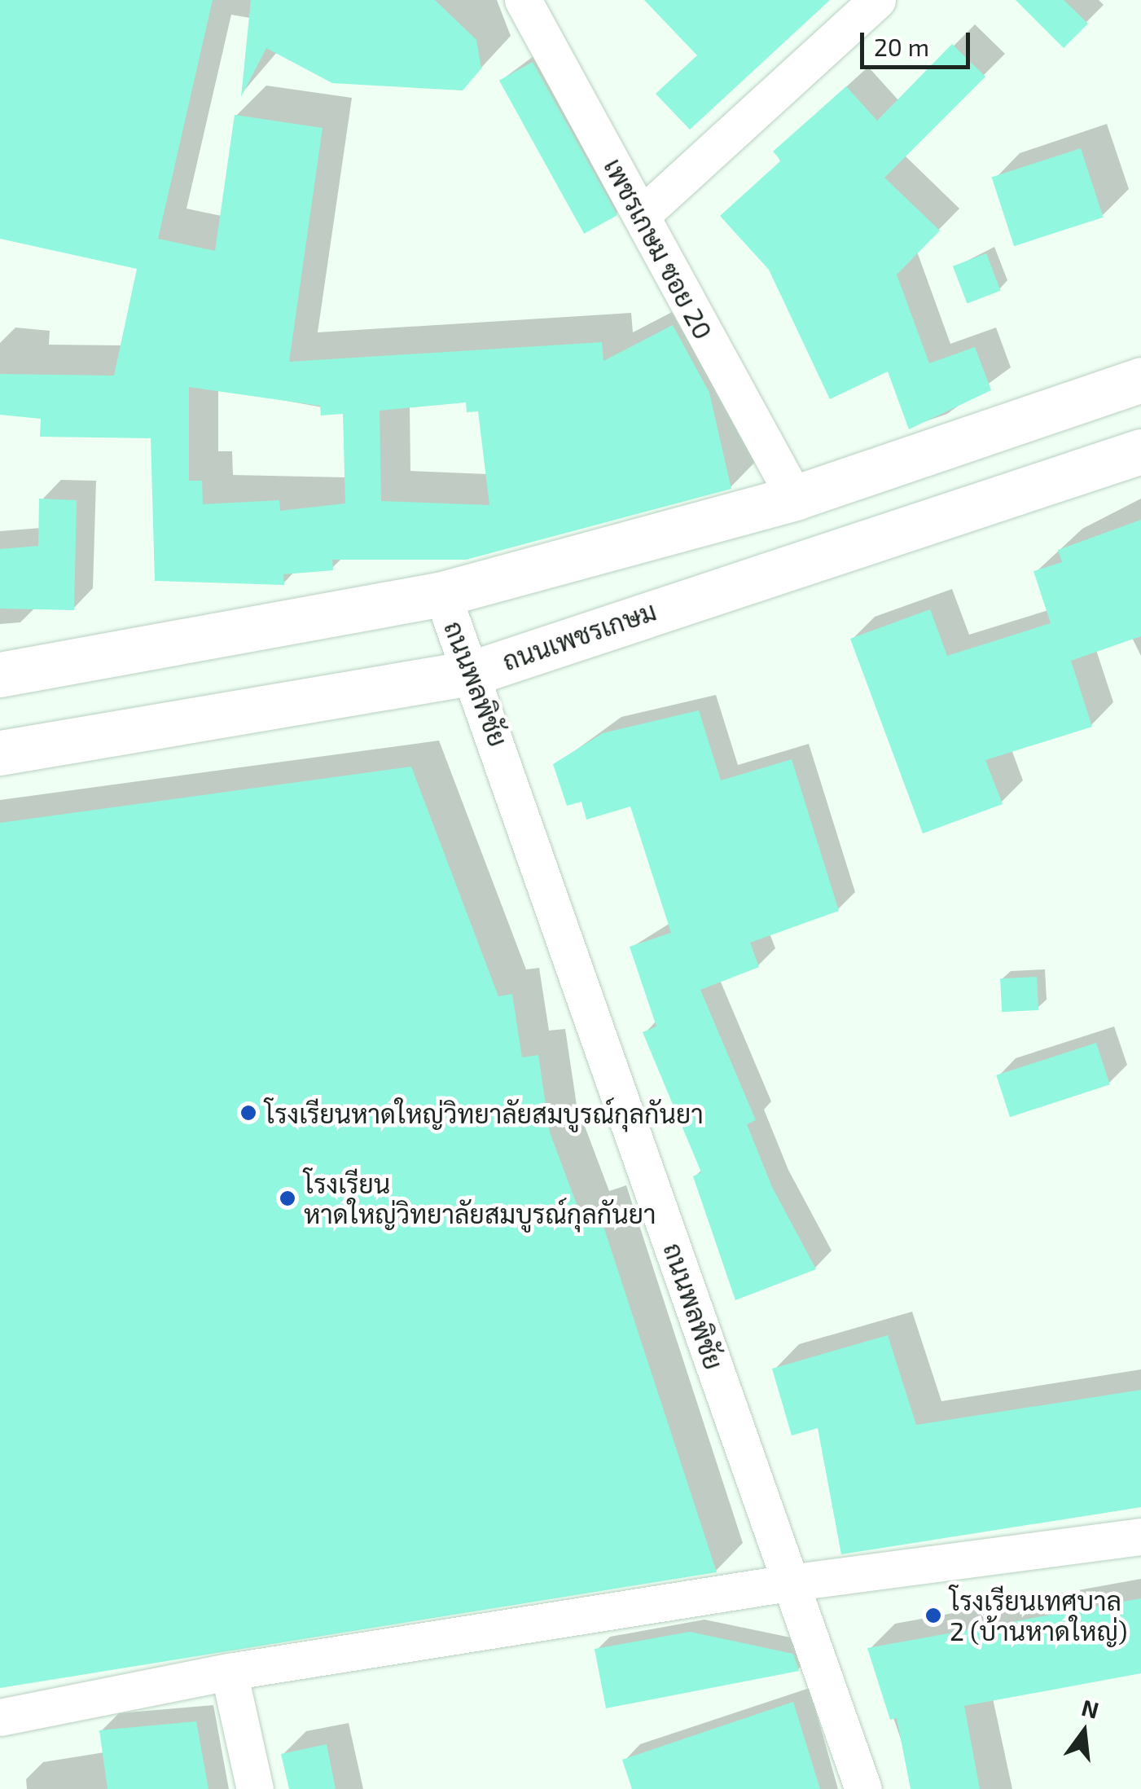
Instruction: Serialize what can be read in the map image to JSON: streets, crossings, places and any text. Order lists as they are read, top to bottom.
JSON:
{
  "streets": {
    "main road": ["ถนนเพชรเกษม"],
    "street": ["เพชรเกษม ซอย 20", "ถนนพลพิชัย"]
  },
  "crossings": [
    ["ถนนเพชรเกษม", "ถนนพลพิชัย"]
  ],
  "places": ["โรงเรียนหาดใหญ่วิทยาลัยสมบูรณ์กุลกันยา", "โรงเรียน หาดใหญ่วิทยาลัยสมบูรณ์กุลกันยา", "โรงเรียนเทศบาล 2 (บ้านหาดใหญ่)"],
  "scale_bar": "20 m",
  "north": "top"
}
